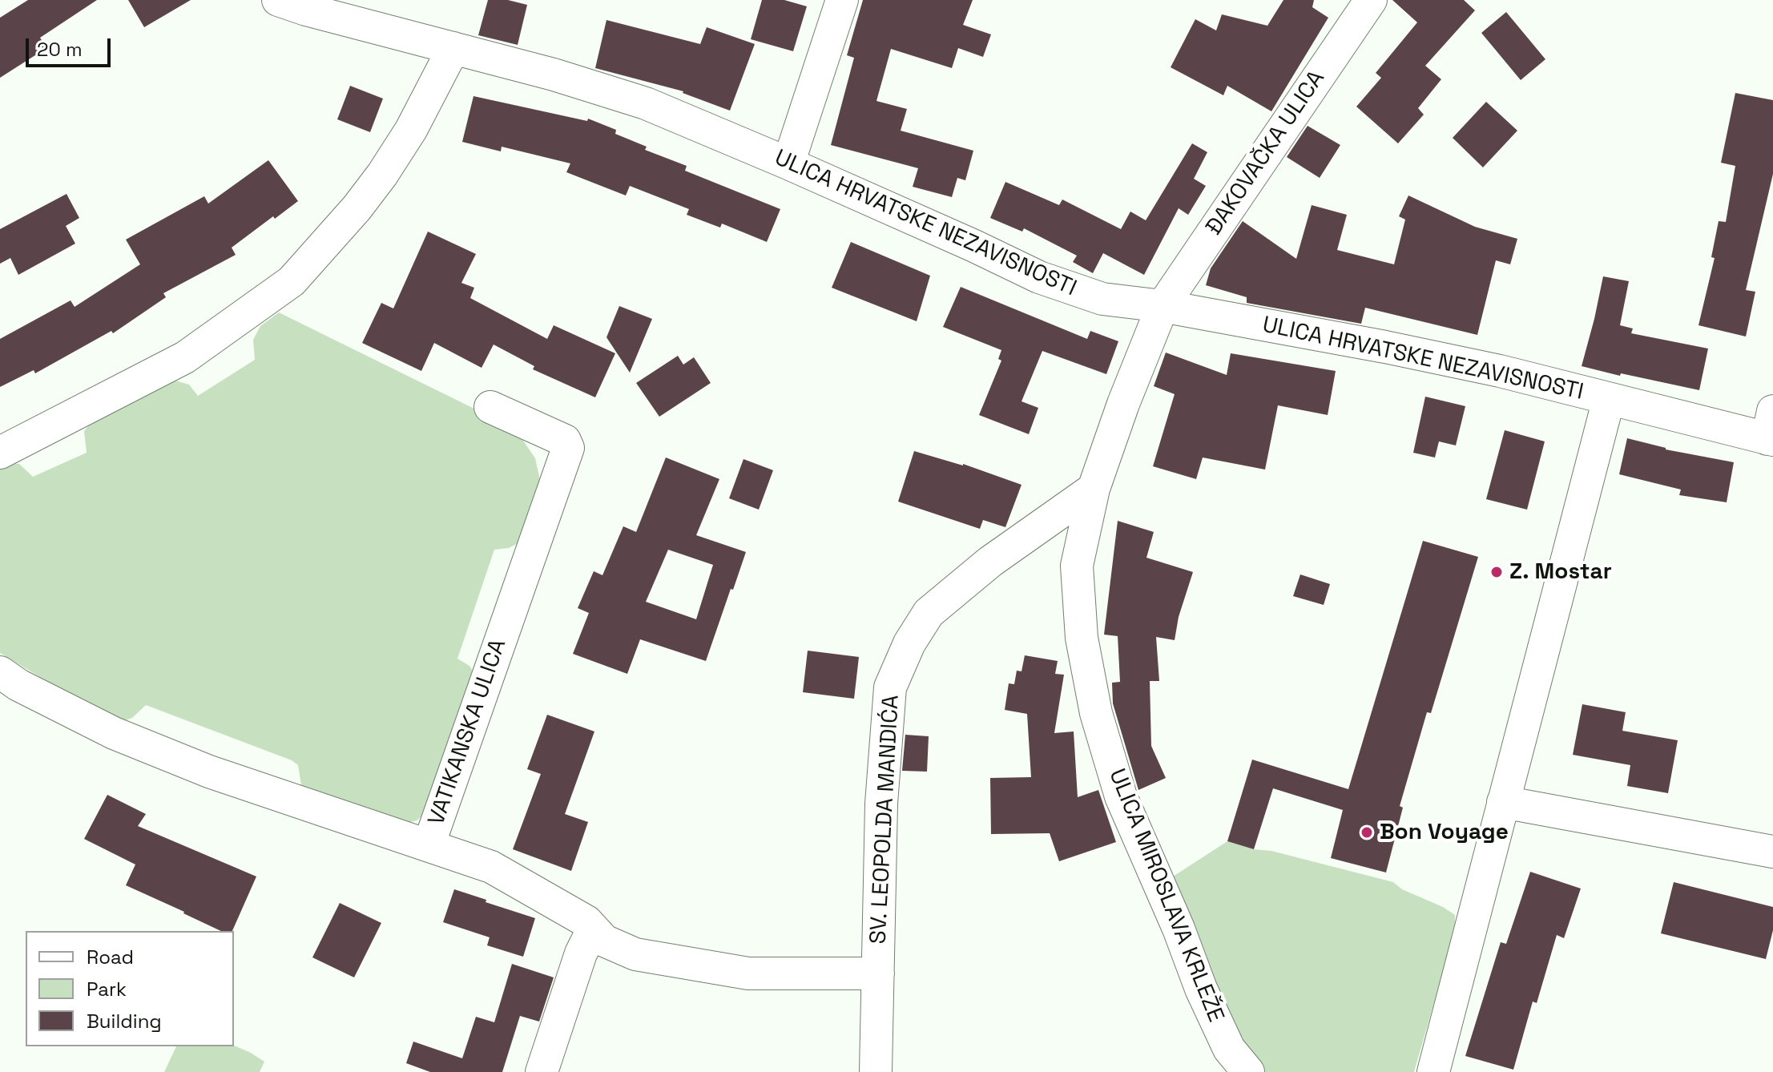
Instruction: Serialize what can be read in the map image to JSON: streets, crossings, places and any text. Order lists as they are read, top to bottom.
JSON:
{
  "streets": {
    "street": [
      "ĐAKOVAČKA ULICA",
      "ULICA HRVATSKE NEZAVISNOSTI",
      "VATIKANSKA ULICA",
      "SV. LEOPOLDA MANDIĆA",
      "ULICA MIROSLAVA KRLEŽE"
    ]
  },
  "crossings": [
    ["ĐAKOVAČKA ULICA", "ULICA HRVATSKE NEZAVISNOSTI"],
    ["ĐAKOVAČKA ULICA", "ULICA MIROSLAVA KRLEŽE"],
    ["ULICA HRVATSKE NEZAVISNOSTI", "ULICA MIROSLAVA KRLEŽE"],
    ["VATIKANSKA ULICA", "SV. LEOPOLDA MANDIĆA"],
    ["SV. LEOPOLDA MANDIĆA", "ULICA MIROSLAVA KRLEŽE"]
  ],
  "places": ["Z. Mostar", "Bon Voyage"],
  "legend": ["Road", "Park", "Building"],
  "scale_bar": "20 m"
}
